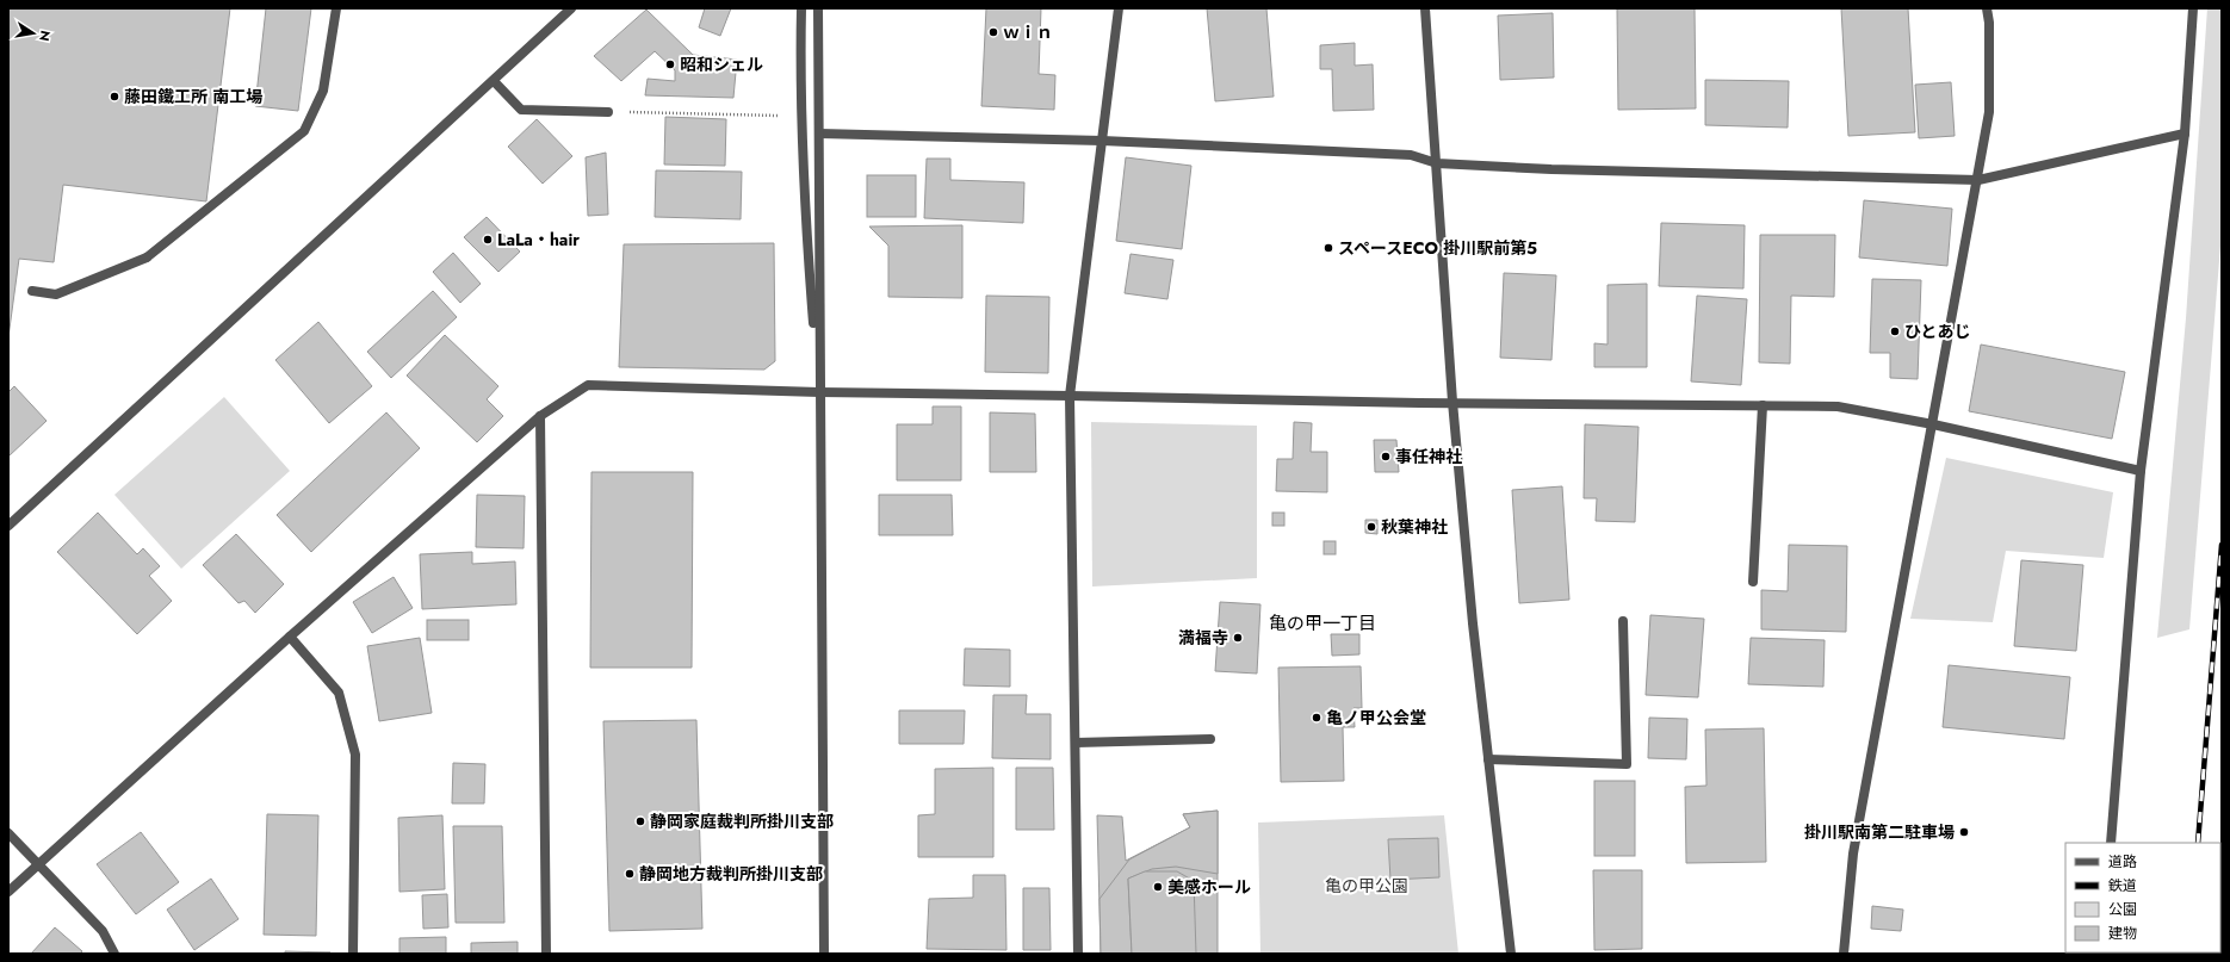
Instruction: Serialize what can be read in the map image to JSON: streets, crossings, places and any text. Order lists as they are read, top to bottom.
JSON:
{
  "districts": ["亀の甲一丁目"],
  "parks": ["亀の甲公園"],
  "places": [
    "ｗｉｎ",
    "昭和シェル",
    "藤田鐵工所 南工場",
    "LaLa・hair",
    "スペースECO 掛川駅前第５",
    "ひとあじ",
    "事任神社",
    "秋葉神社",
    "満福寺",
    "亀ノ甲公会堂",
    "静岡家庭裁判所掛川支部",
    "掛川駅南第二駐車場",
    "静岡地方裁判所掛川支部",
    "美感ホール"
  ],
  "legend": [
    "道路",
    "鉄道",
    "公園",
    "建物"
  ],
  "north": "right"
}
